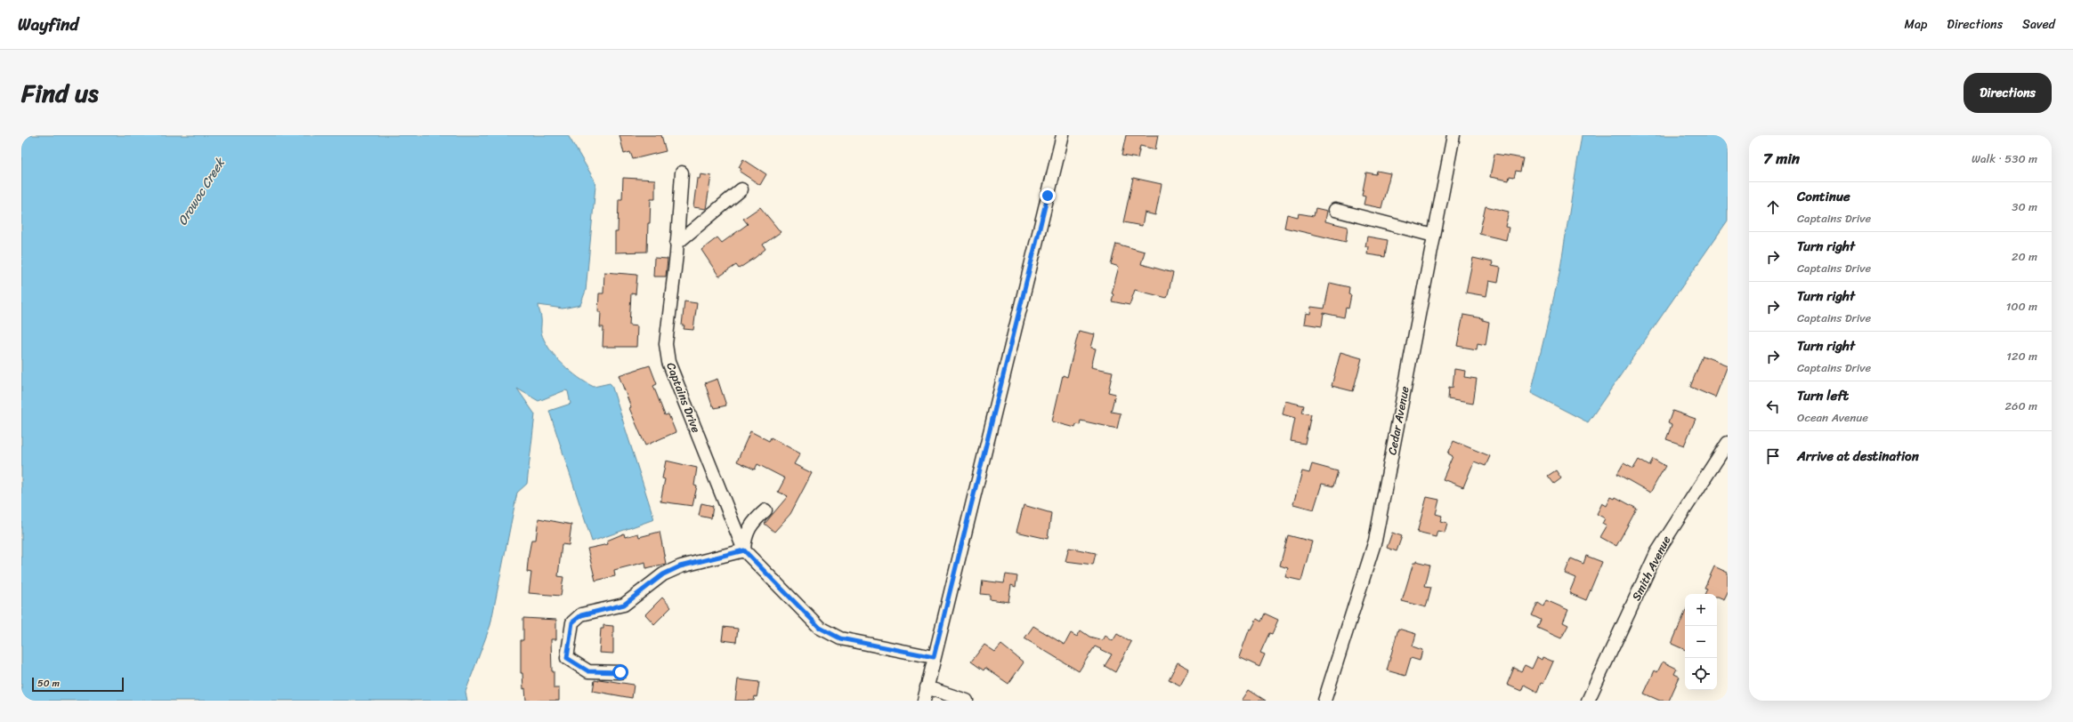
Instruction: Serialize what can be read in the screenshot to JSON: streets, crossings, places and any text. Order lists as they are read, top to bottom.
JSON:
{
  "streets": {
    "street": ["Captains Drive", "Cedar Avenue", "Smith Avenue"]
  },
  "water": ["Orowoc Creek"],
  "scale_bar": "50 m",
  "page": {
    "header": "Wayfind",
    "nav": ["Map", "Directions", "Saved"],
    "title": "Find us",
    "buttons": "Directions",
    "heading": ["7 min", "Walk · 530 m"],
    "list": [
      ["Continue", "Captains Drive", "30 m"],
      ["Turn right", "Captains Drive", "20 m"],
      ["Turn right", "Captains Drive", "100 m"],
      ["Turn right", "Captains Drive", "120 m"],
      ["Turn left", "Ocean Avenue", "260 m"],
      "Arrive at destination"
    ],
    "map_buttons": ["+", "−"],
    "scale": "50 m"
  }
}
